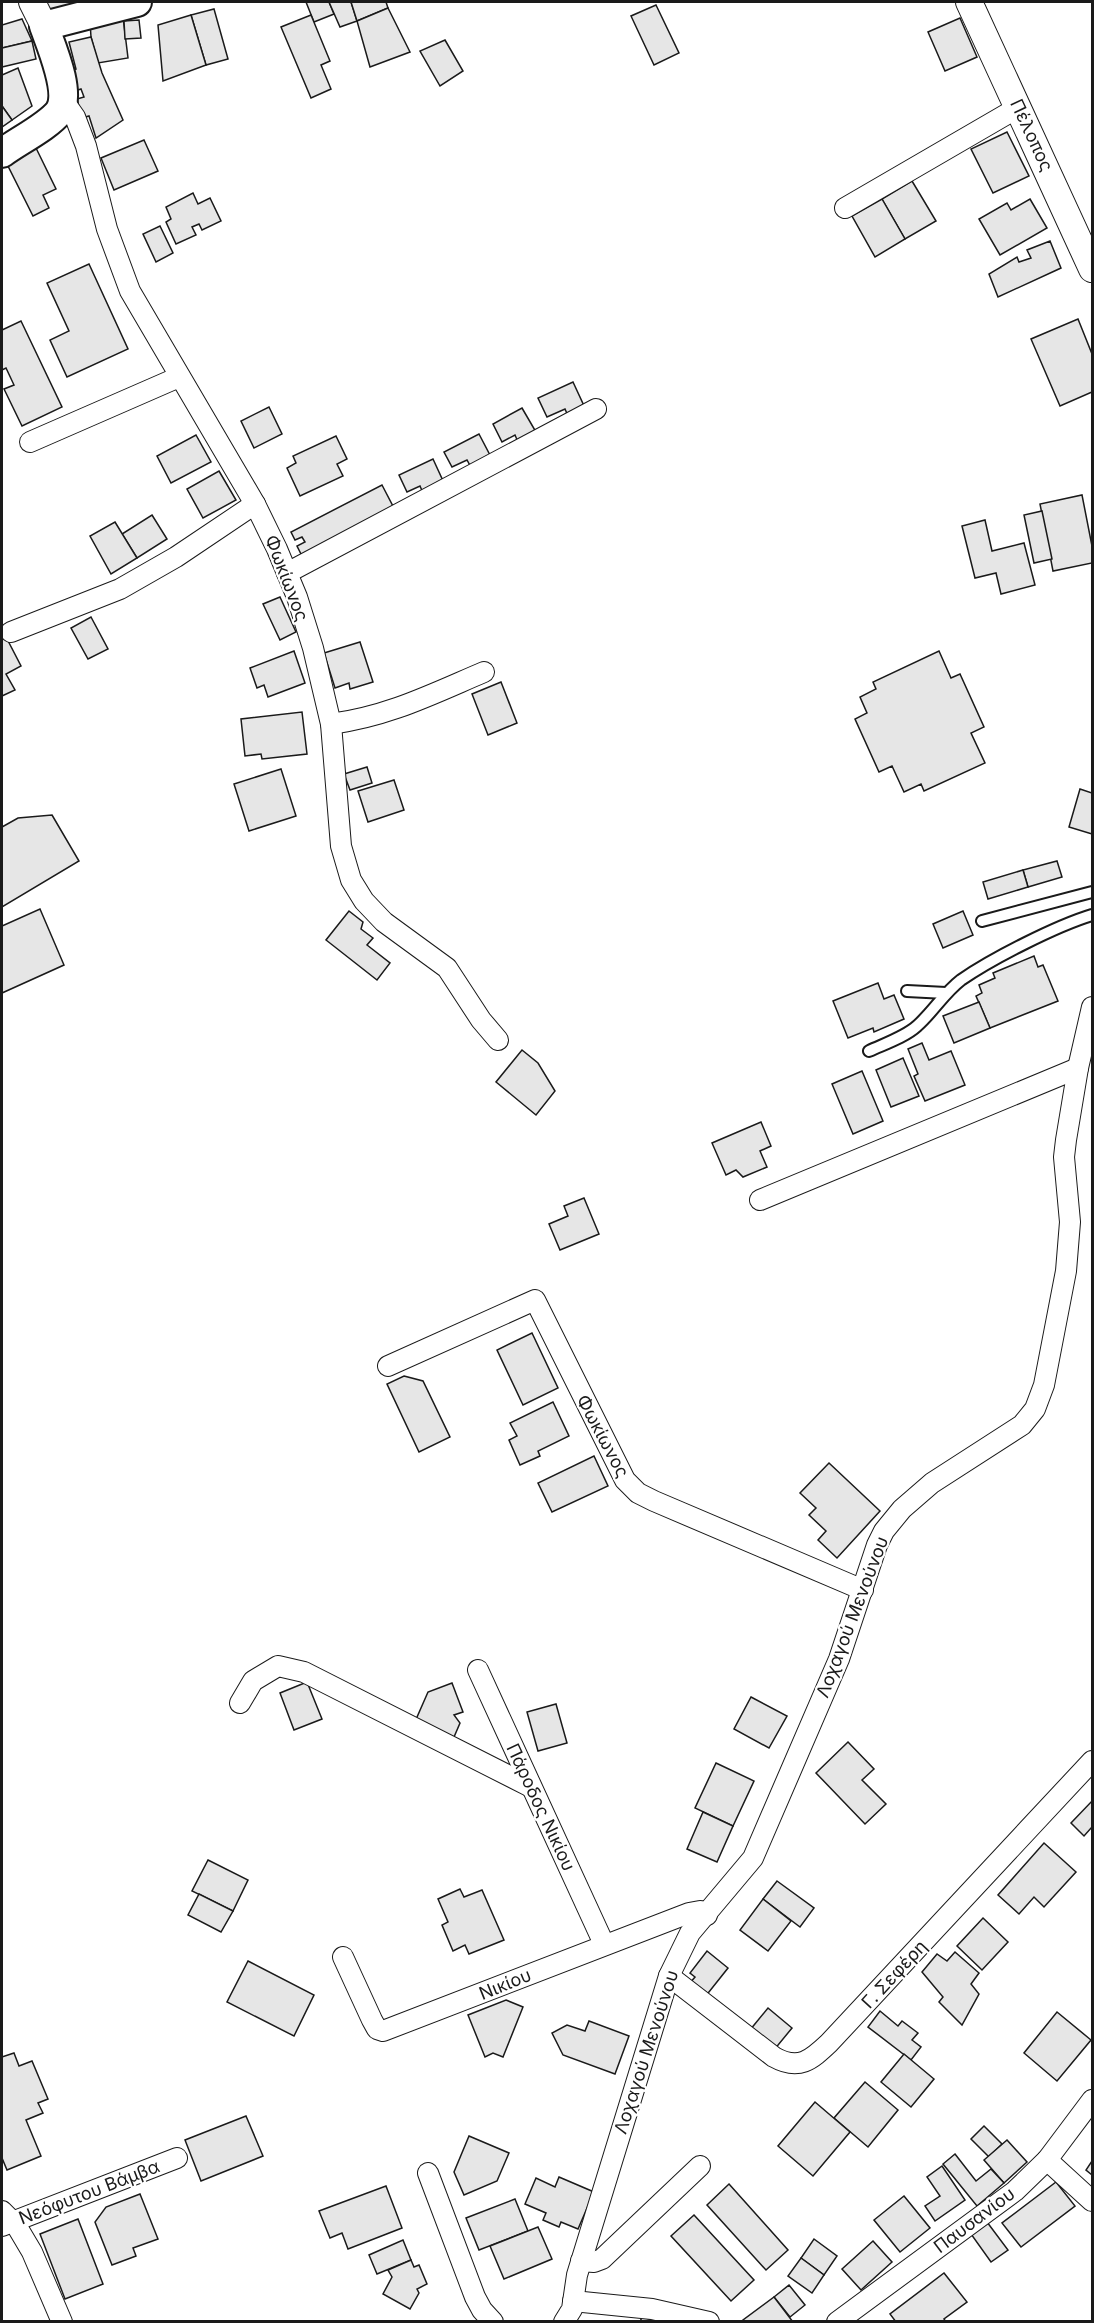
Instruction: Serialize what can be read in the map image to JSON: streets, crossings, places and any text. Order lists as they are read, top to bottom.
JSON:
{
  "streets": {
    "street": [
      "Πέλοπος",
      "Φωκίωνος",
      "Λοχαγού Μενούνου",
      "Πάροδος Νικίου",
      "Γ. Σεφέρη",
      "Νικίου",
      "Νεόφυτου Βάμβα",
      "Παυσανίου"
    ]
  },
  "crossings": [
    ["Φωκίωνος", "Λοχαγού Μενούνου"],
    ["Λοχαγού Μενούνου", "Γ. Σεφέρη"],
    ["Λοχαγού Μενούνου", "Νικίου"],
    ["Πάροδος Νικίου", "Νικίου"]
  ]
}
